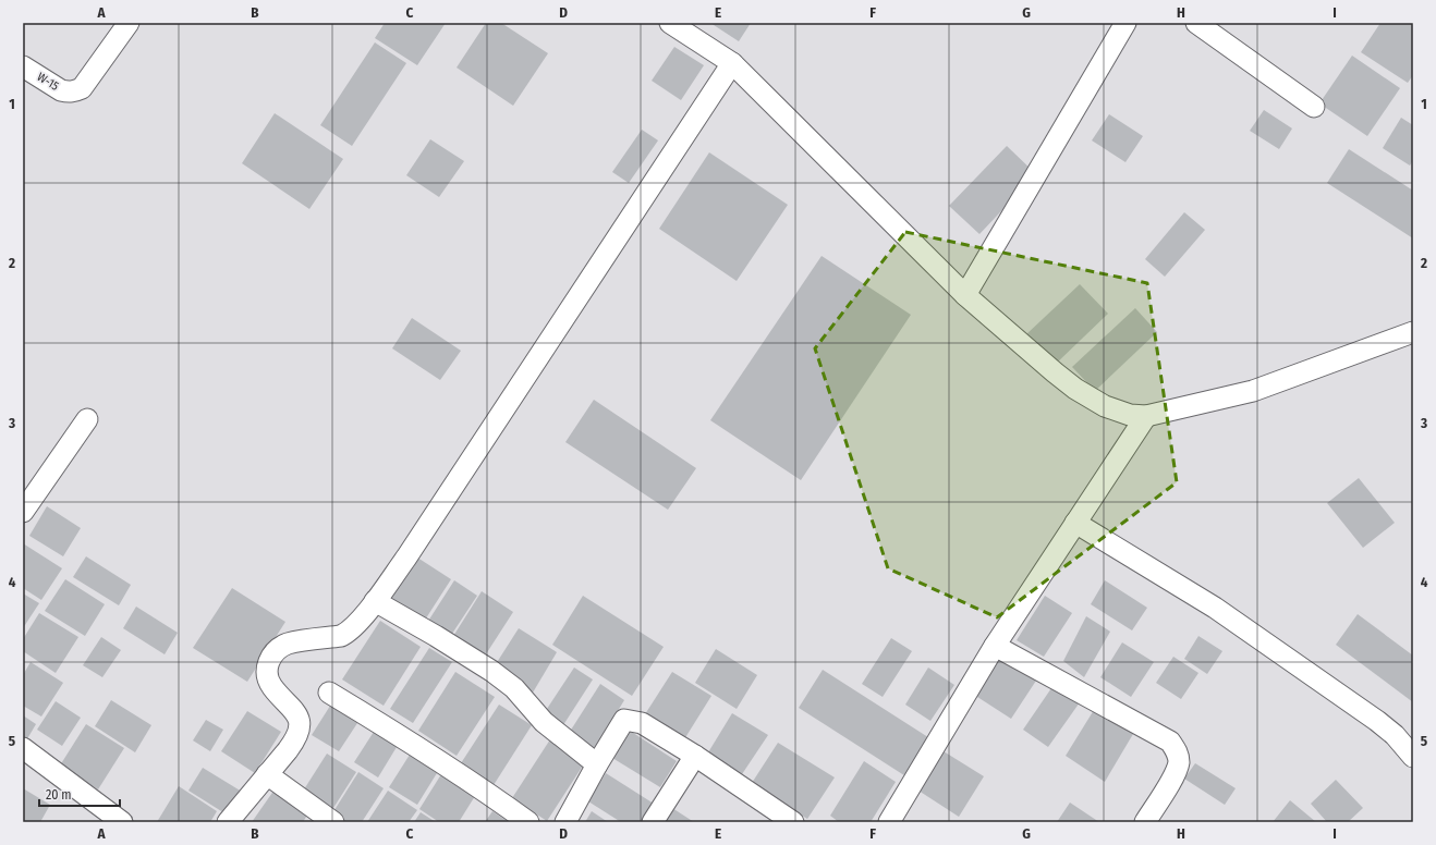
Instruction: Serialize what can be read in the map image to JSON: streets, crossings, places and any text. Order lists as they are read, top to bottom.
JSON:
{
  "streets": {
    "street": ["W-15"]
  },
  "scale_bar": "20 m",
  "grid": {
    "columns": [
      "A",
      "B",
      "C",
      "D",
      "E",
      "F",
      "G",
      "H",
      "I"
    ],
    "rows": [
      "1",
      "2",
      "3",
      "4",
      "5"
    ]
  }
}
